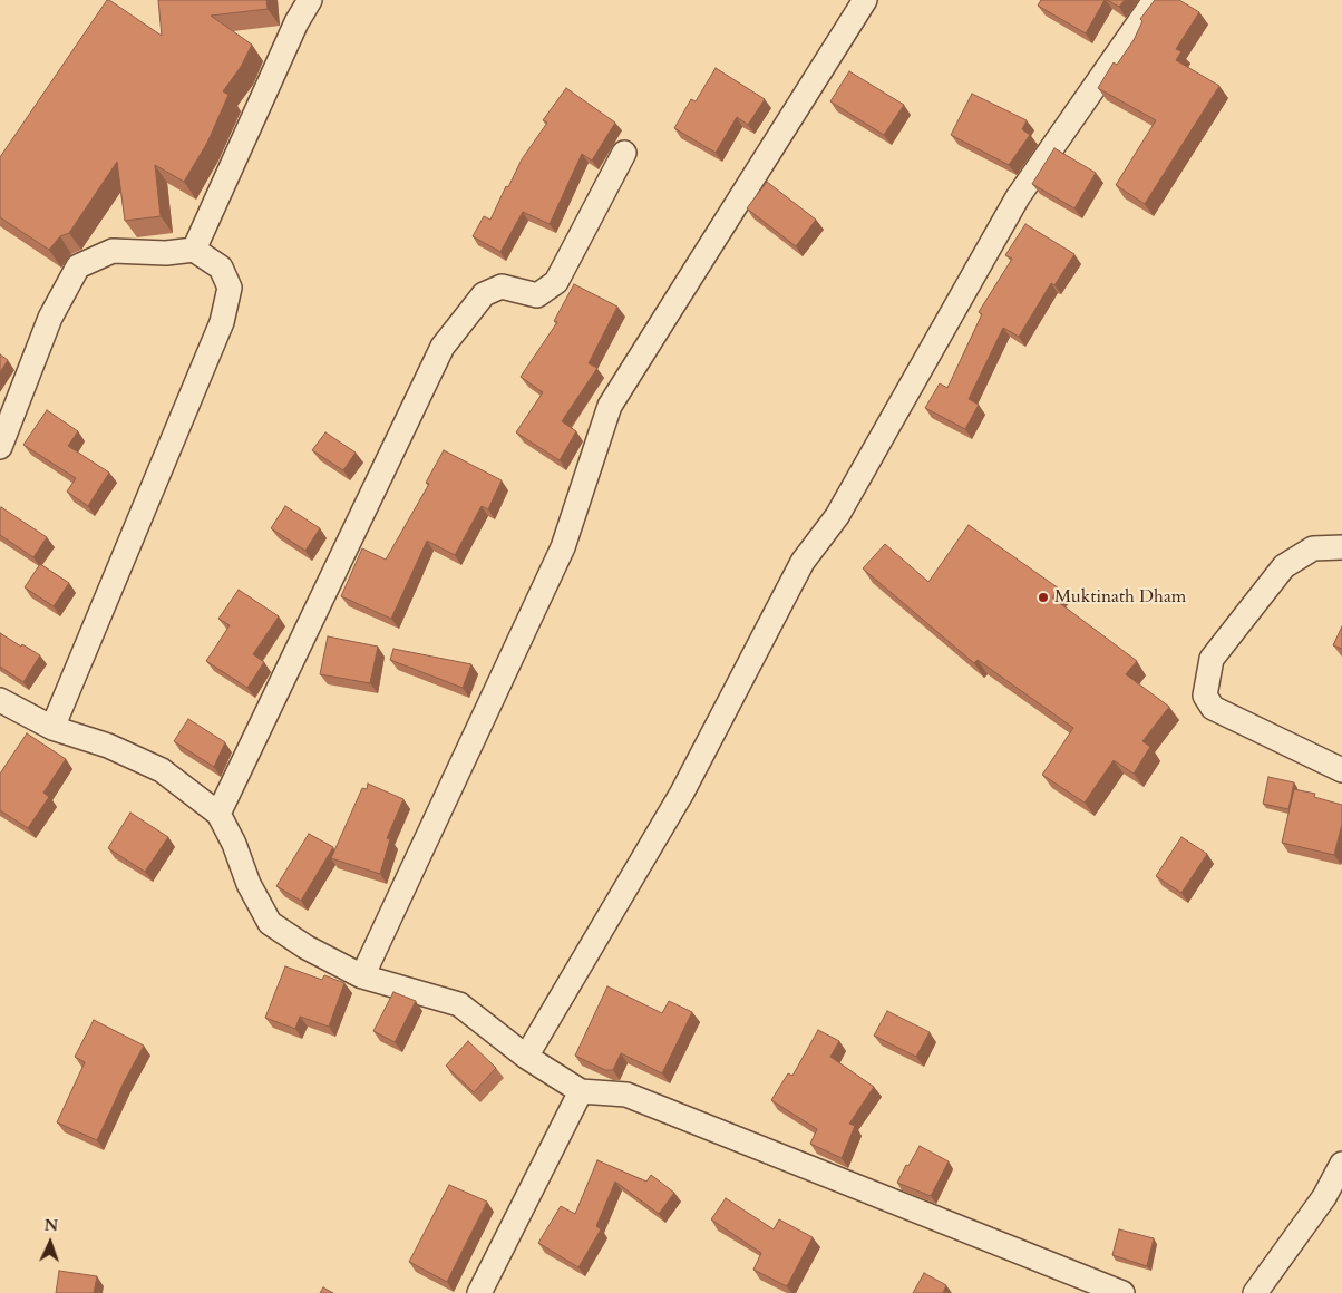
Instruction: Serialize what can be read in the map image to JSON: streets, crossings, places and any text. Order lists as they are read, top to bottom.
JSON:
{
  "places": ["Muktinath Dham"],
  "north": "top"
}
